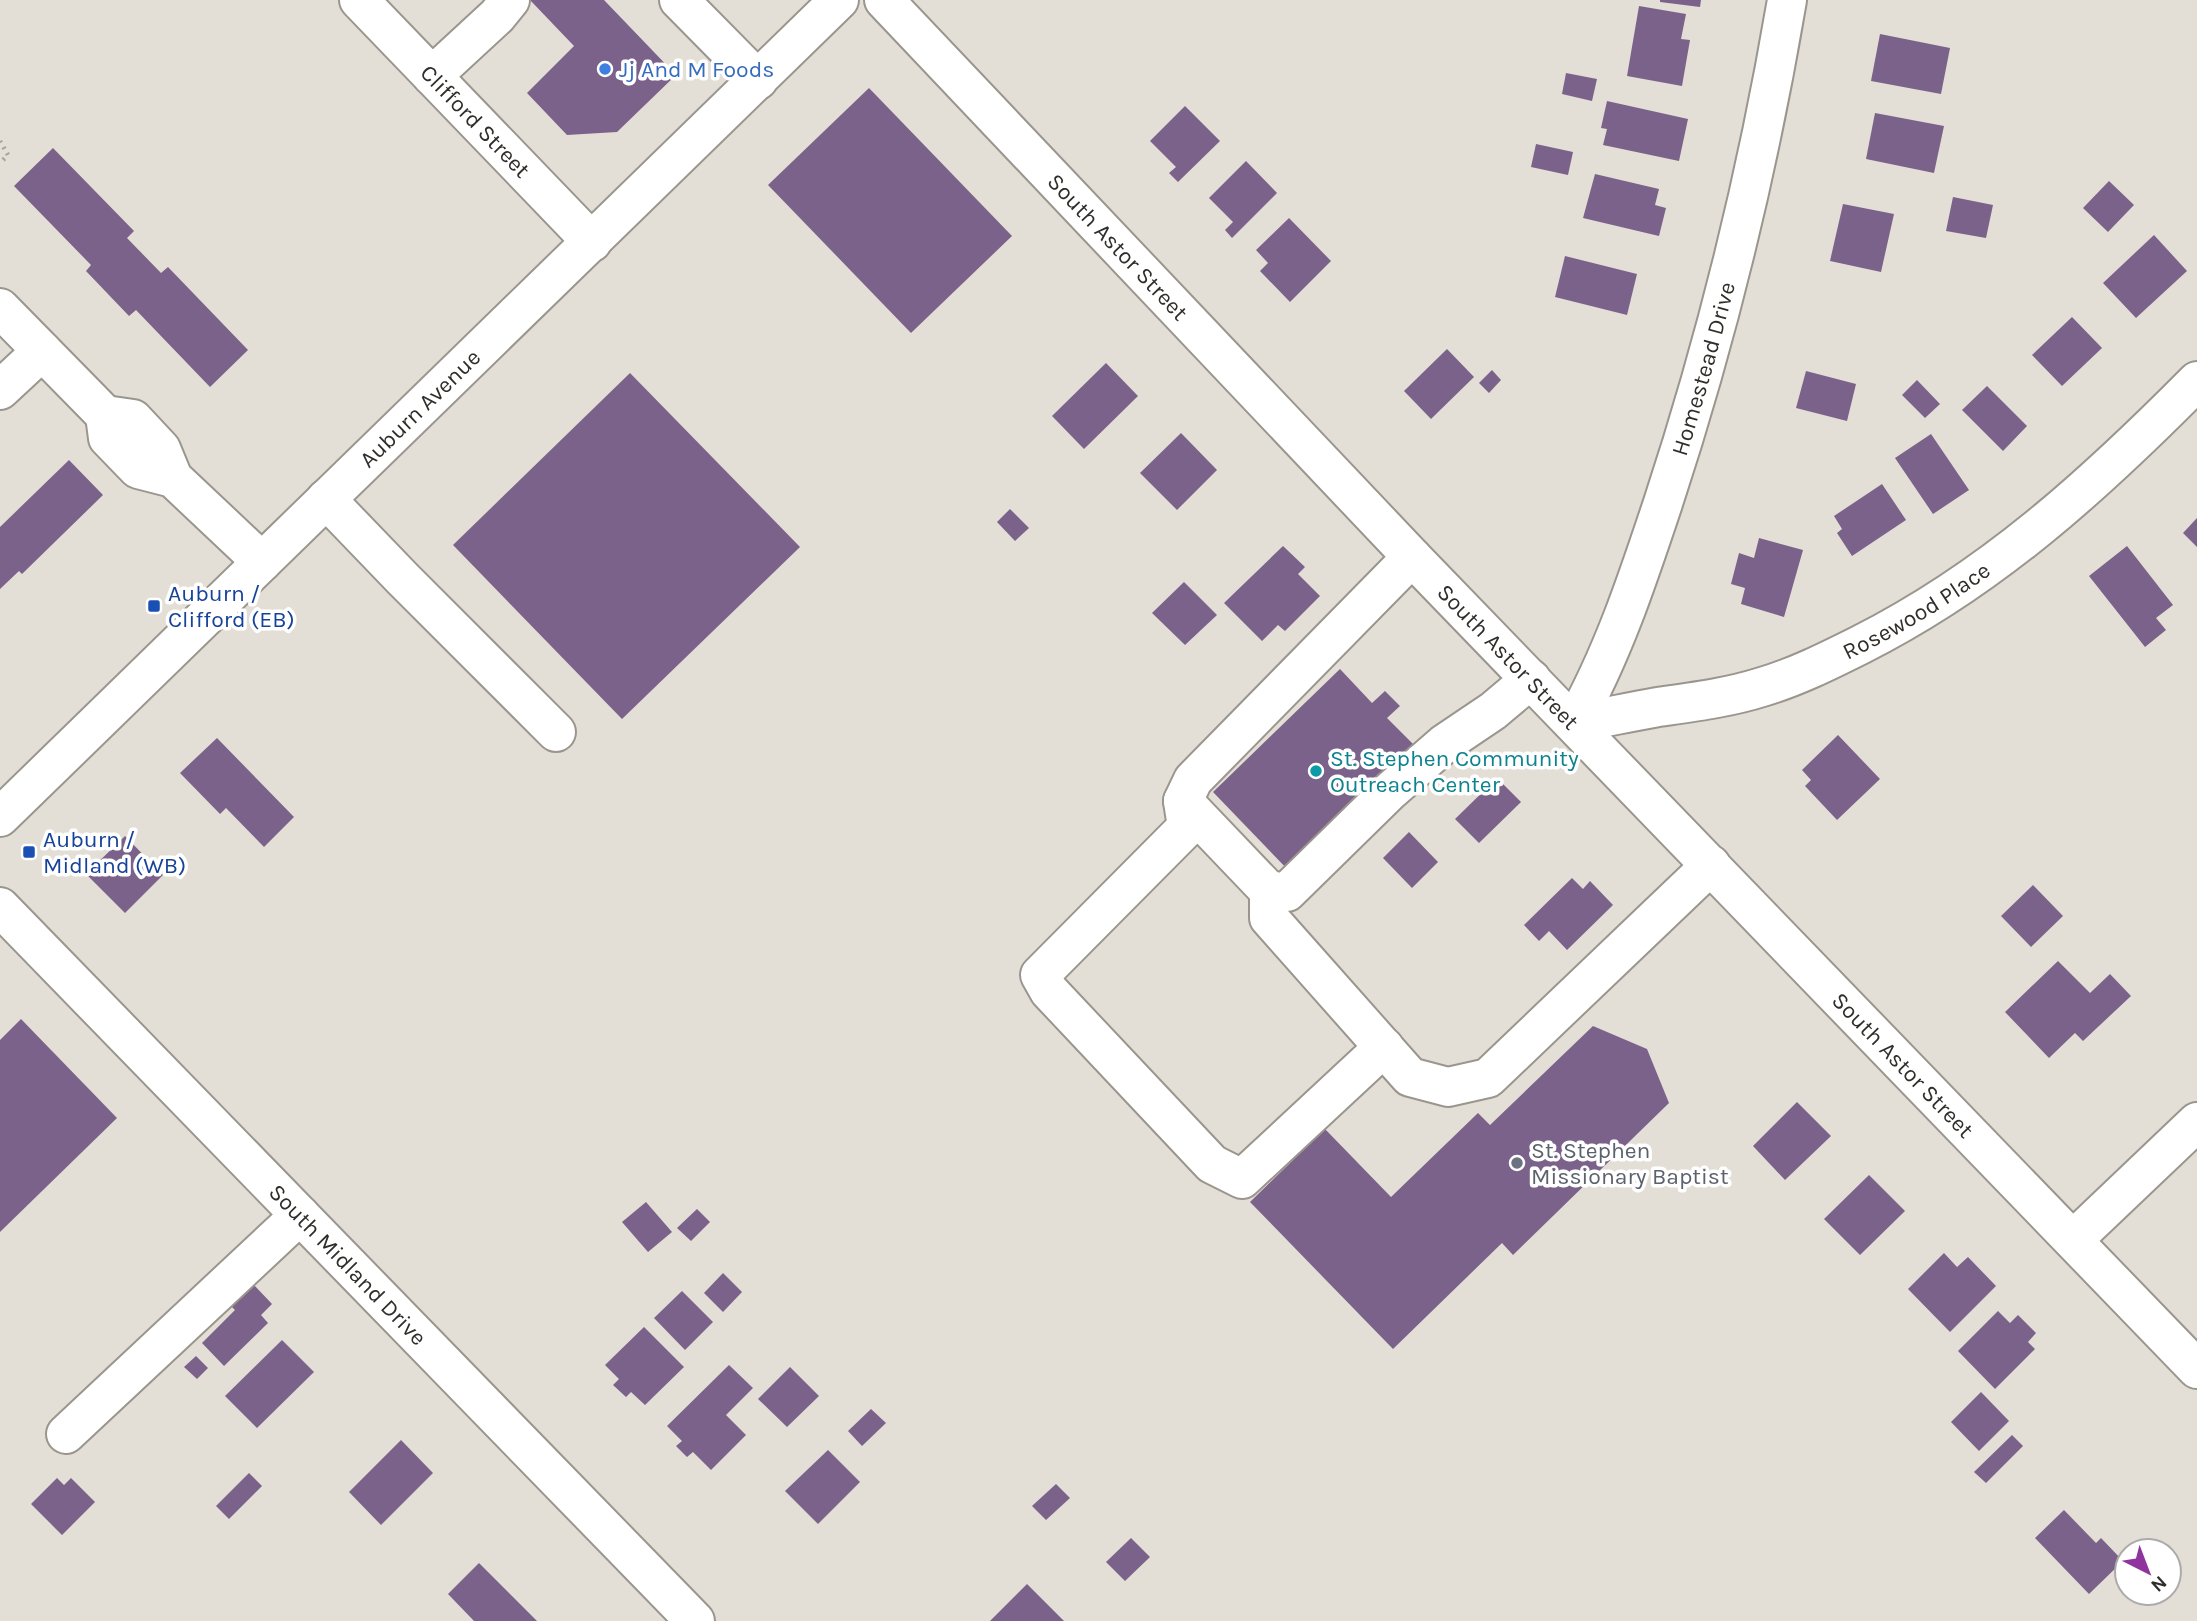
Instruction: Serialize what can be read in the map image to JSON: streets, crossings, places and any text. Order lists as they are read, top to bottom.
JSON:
{
  "streets": {
    "street": [
      "Clifford Street",
      "South Astor Street",
      "Homestead Drive",
      "Auburn Avenue",
      "Rosewood Place",
      "South Midland Drive"
    ]
  },
  "crossings": [
    ["Clifford Street", "Auburn Avenue"],
    ["South Astor Street", "Homestead Drive"],
    ["South Astor Street", "Rosewood Place"],
    ["Homestead Drive", "Rosewood Place"]
  ],
  "places": {
    "other": ["Jj And M Foods", "St. Stephen Community Outreach Center", "St. Stephen Missionary Baptist"],
    "transit": ["Auburn / Clifford (EB)", "Auburn / Midland (WB)"]
  },
  "north": "bottom right"
}
